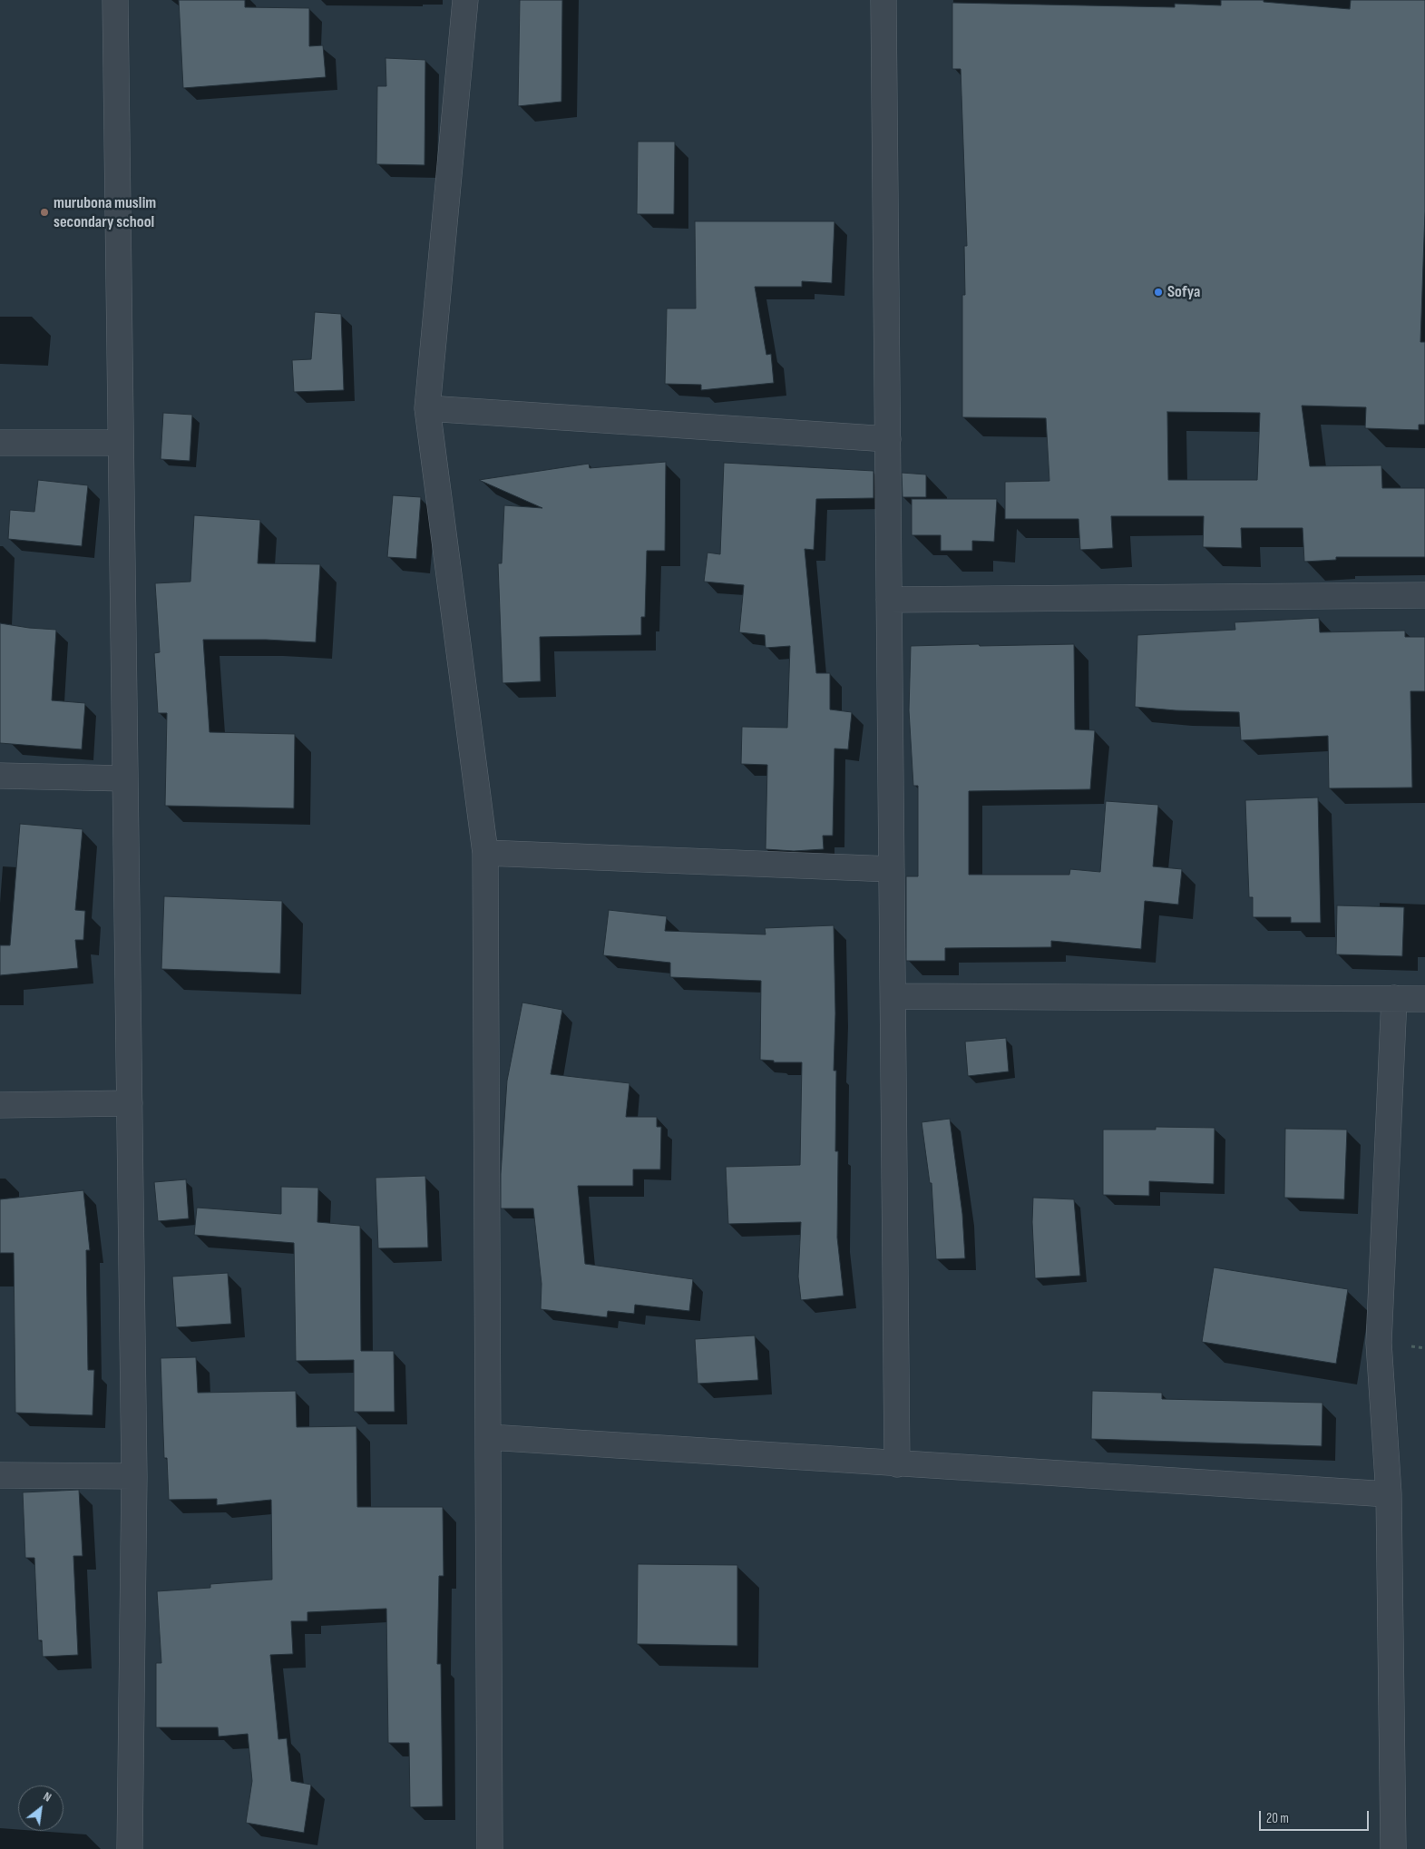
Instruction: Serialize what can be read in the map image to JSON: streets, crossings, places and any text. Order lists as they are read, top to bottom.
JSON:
{
  "places": ["murubona muslim secondary school", "Sofya"],
  "scale_bar": "20 m",
  "north": "top right"
}
